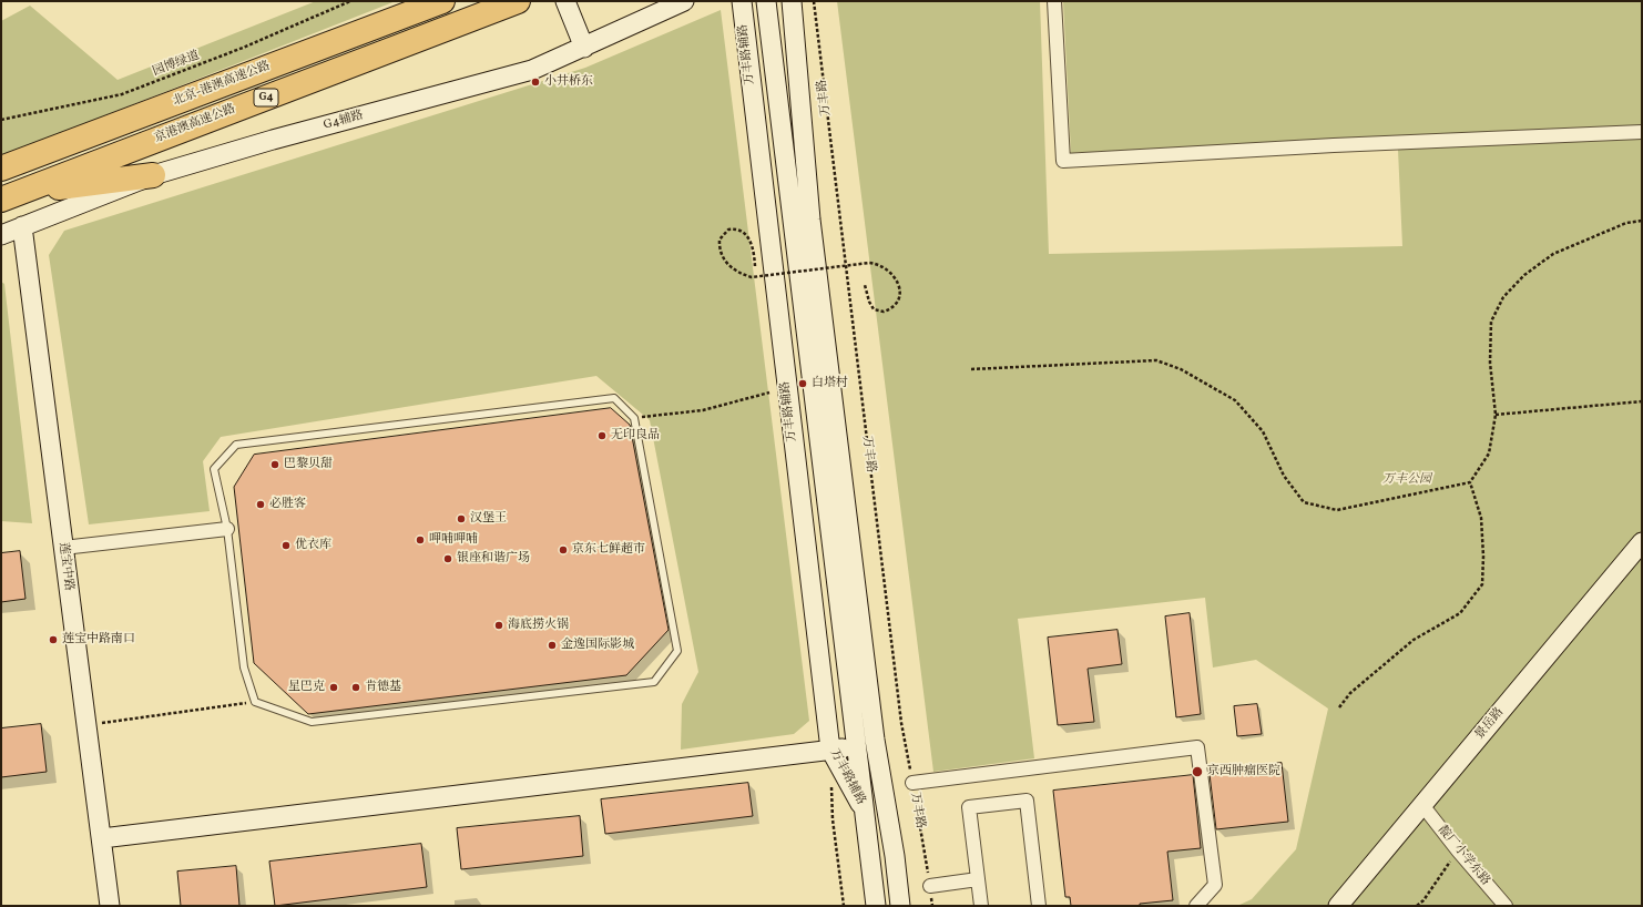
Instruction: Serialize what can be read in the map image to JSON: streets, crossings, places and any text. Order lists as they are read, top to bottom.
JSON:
{
  "streets": {
    "highway": ["北京-港澳高速公路", "G4", "京港澳高速公路"],
    "street": [
      "万丰路辅路",
      "万丰路",
      "G4辅路",
      "莲宝中路",
      "景岳路",
      "靛厂小学东路"
    ],
    "path": ["园博绿道"]
  },
  "crossings": [
    ["G4辅路", "莲宝中路"],
    ["景岳路", "靛厂小学东路"]
  ],
  "parks": ["万丰公园"],
  "places": [
    "小井桥东",
    "白塔村",
    "无印良品",
    "巴黎贝甜",
    "必胜客",
    "汉堡王",
    "呷哺呷哺",
    "优衣库",
    "京东七鲜超市",
    "银座和谐广场",
    "海底捞火锅",
    "莲宝中路南口",
    "金逸国际影城",
    "星巴克",
    "肯德基",
    "京西肿瘤医院"
  ]
}
